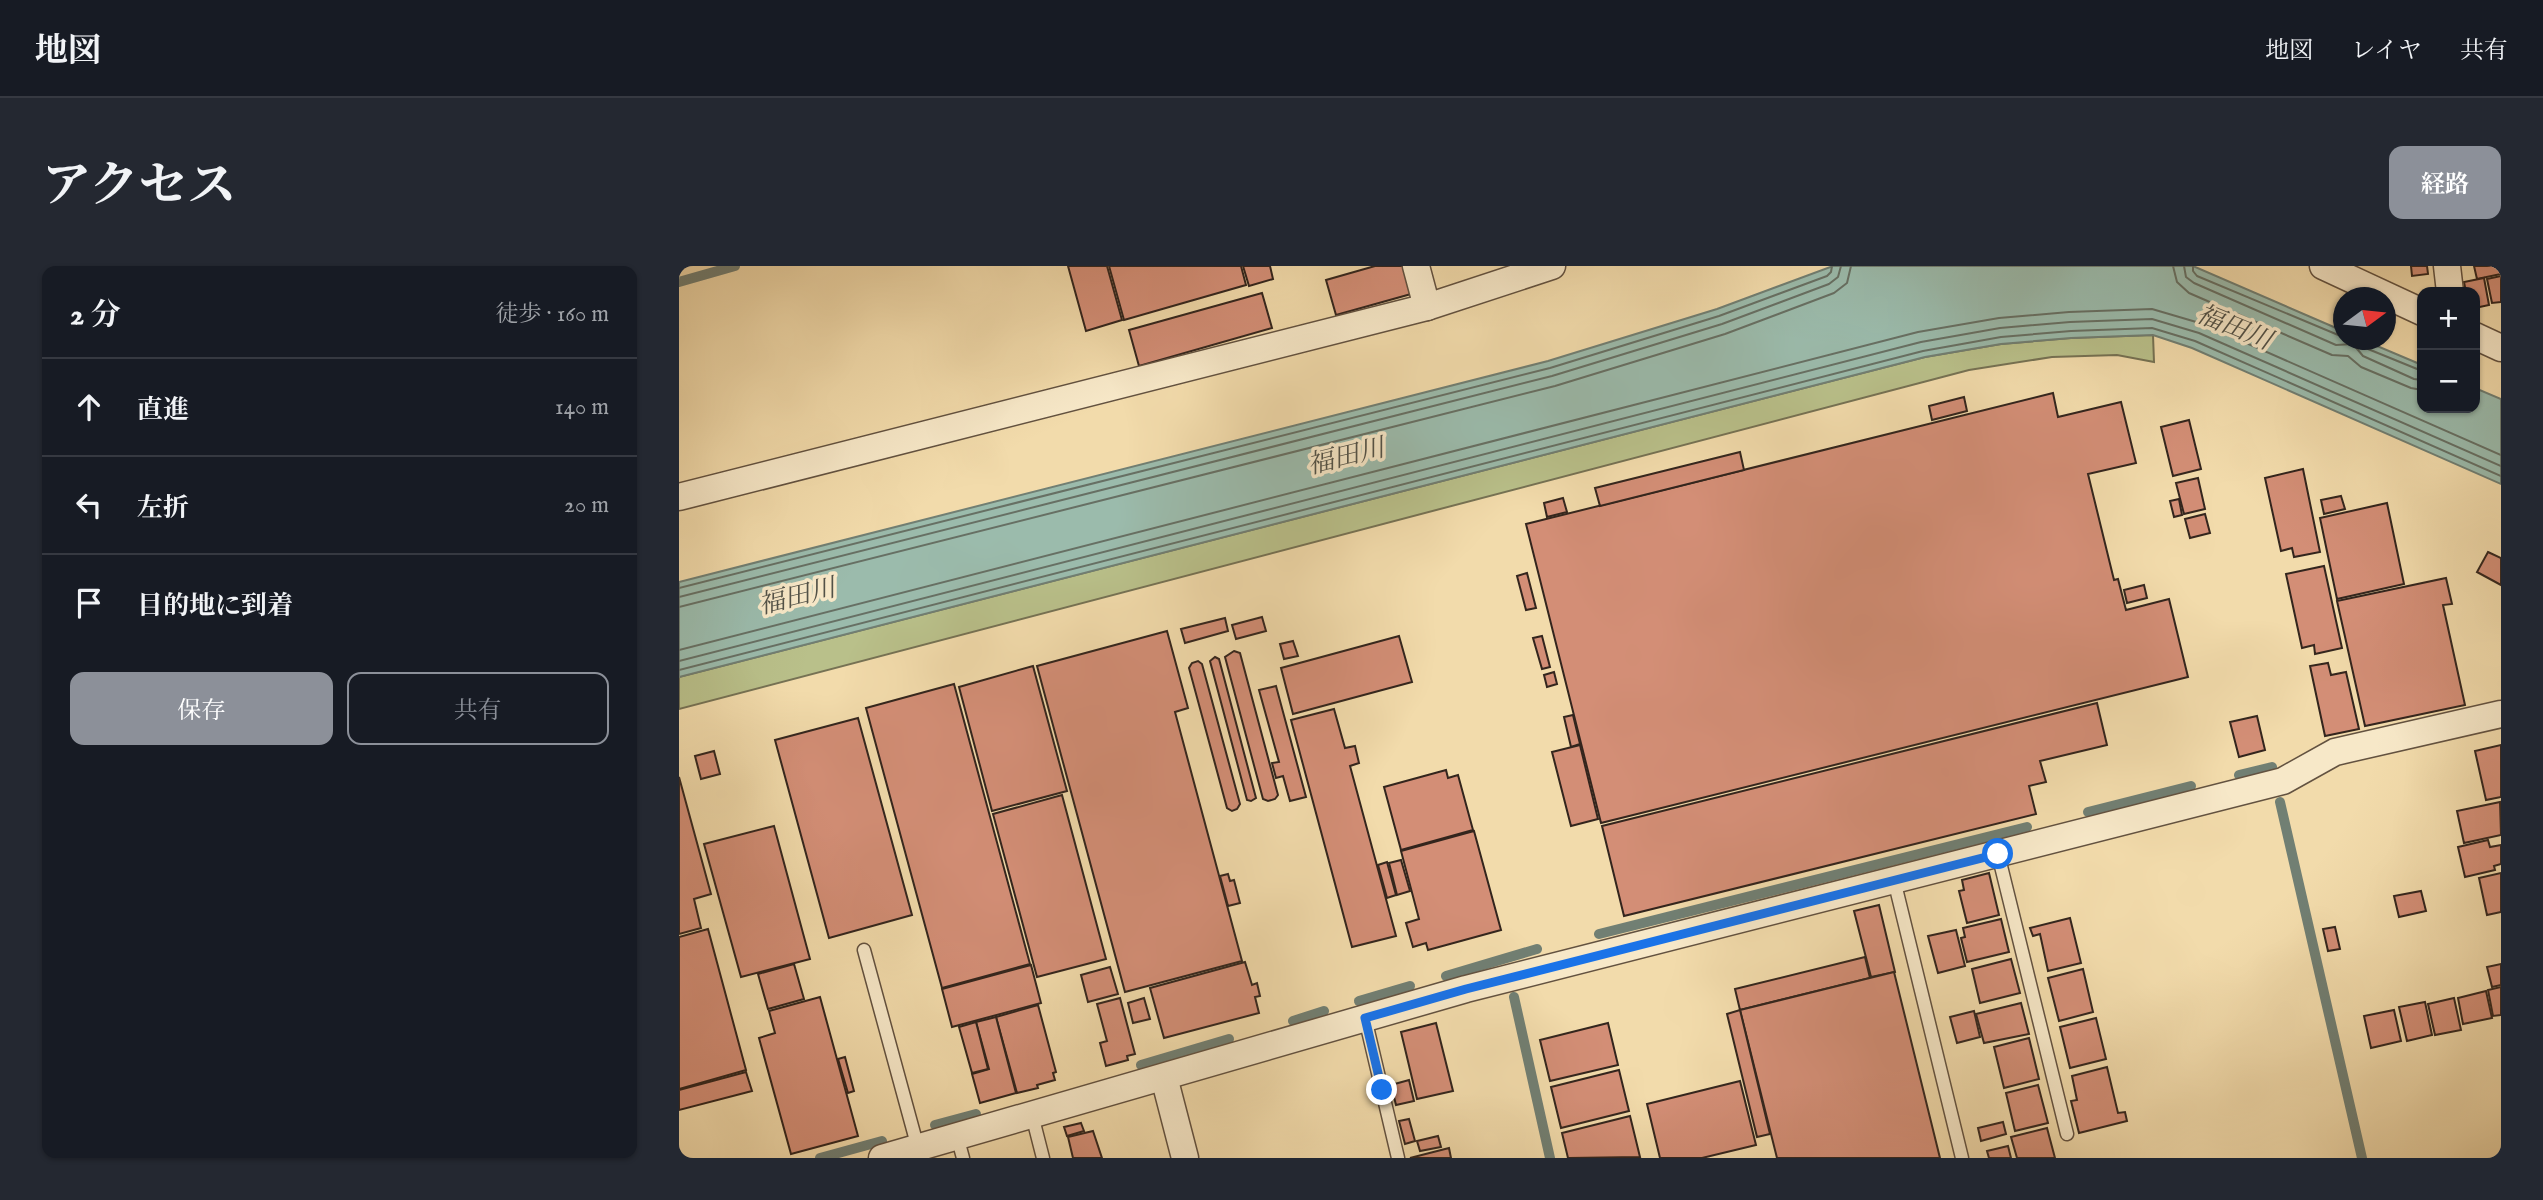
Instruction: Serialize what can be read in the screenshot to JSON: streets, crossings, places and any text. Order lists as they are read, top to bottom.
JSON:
{
  "water": ["福田川"],
  "north": "right",
  "page": {
    "header": "地図",
    "nav": ["地図", "レイヤ", "共有"],
    "title": "アクセス",
    "buttons": [
      "経路",
      ["保存", "共有"]
    ],
    "heading": ["2 分", "徒歩 · 160 m"],
    "map_buttons": ["+", "−"],
    "list": [
      ["直進", "140 m"],
      ["左折", "20 m"],
      "目的地に到着"
    ]
  }
}
